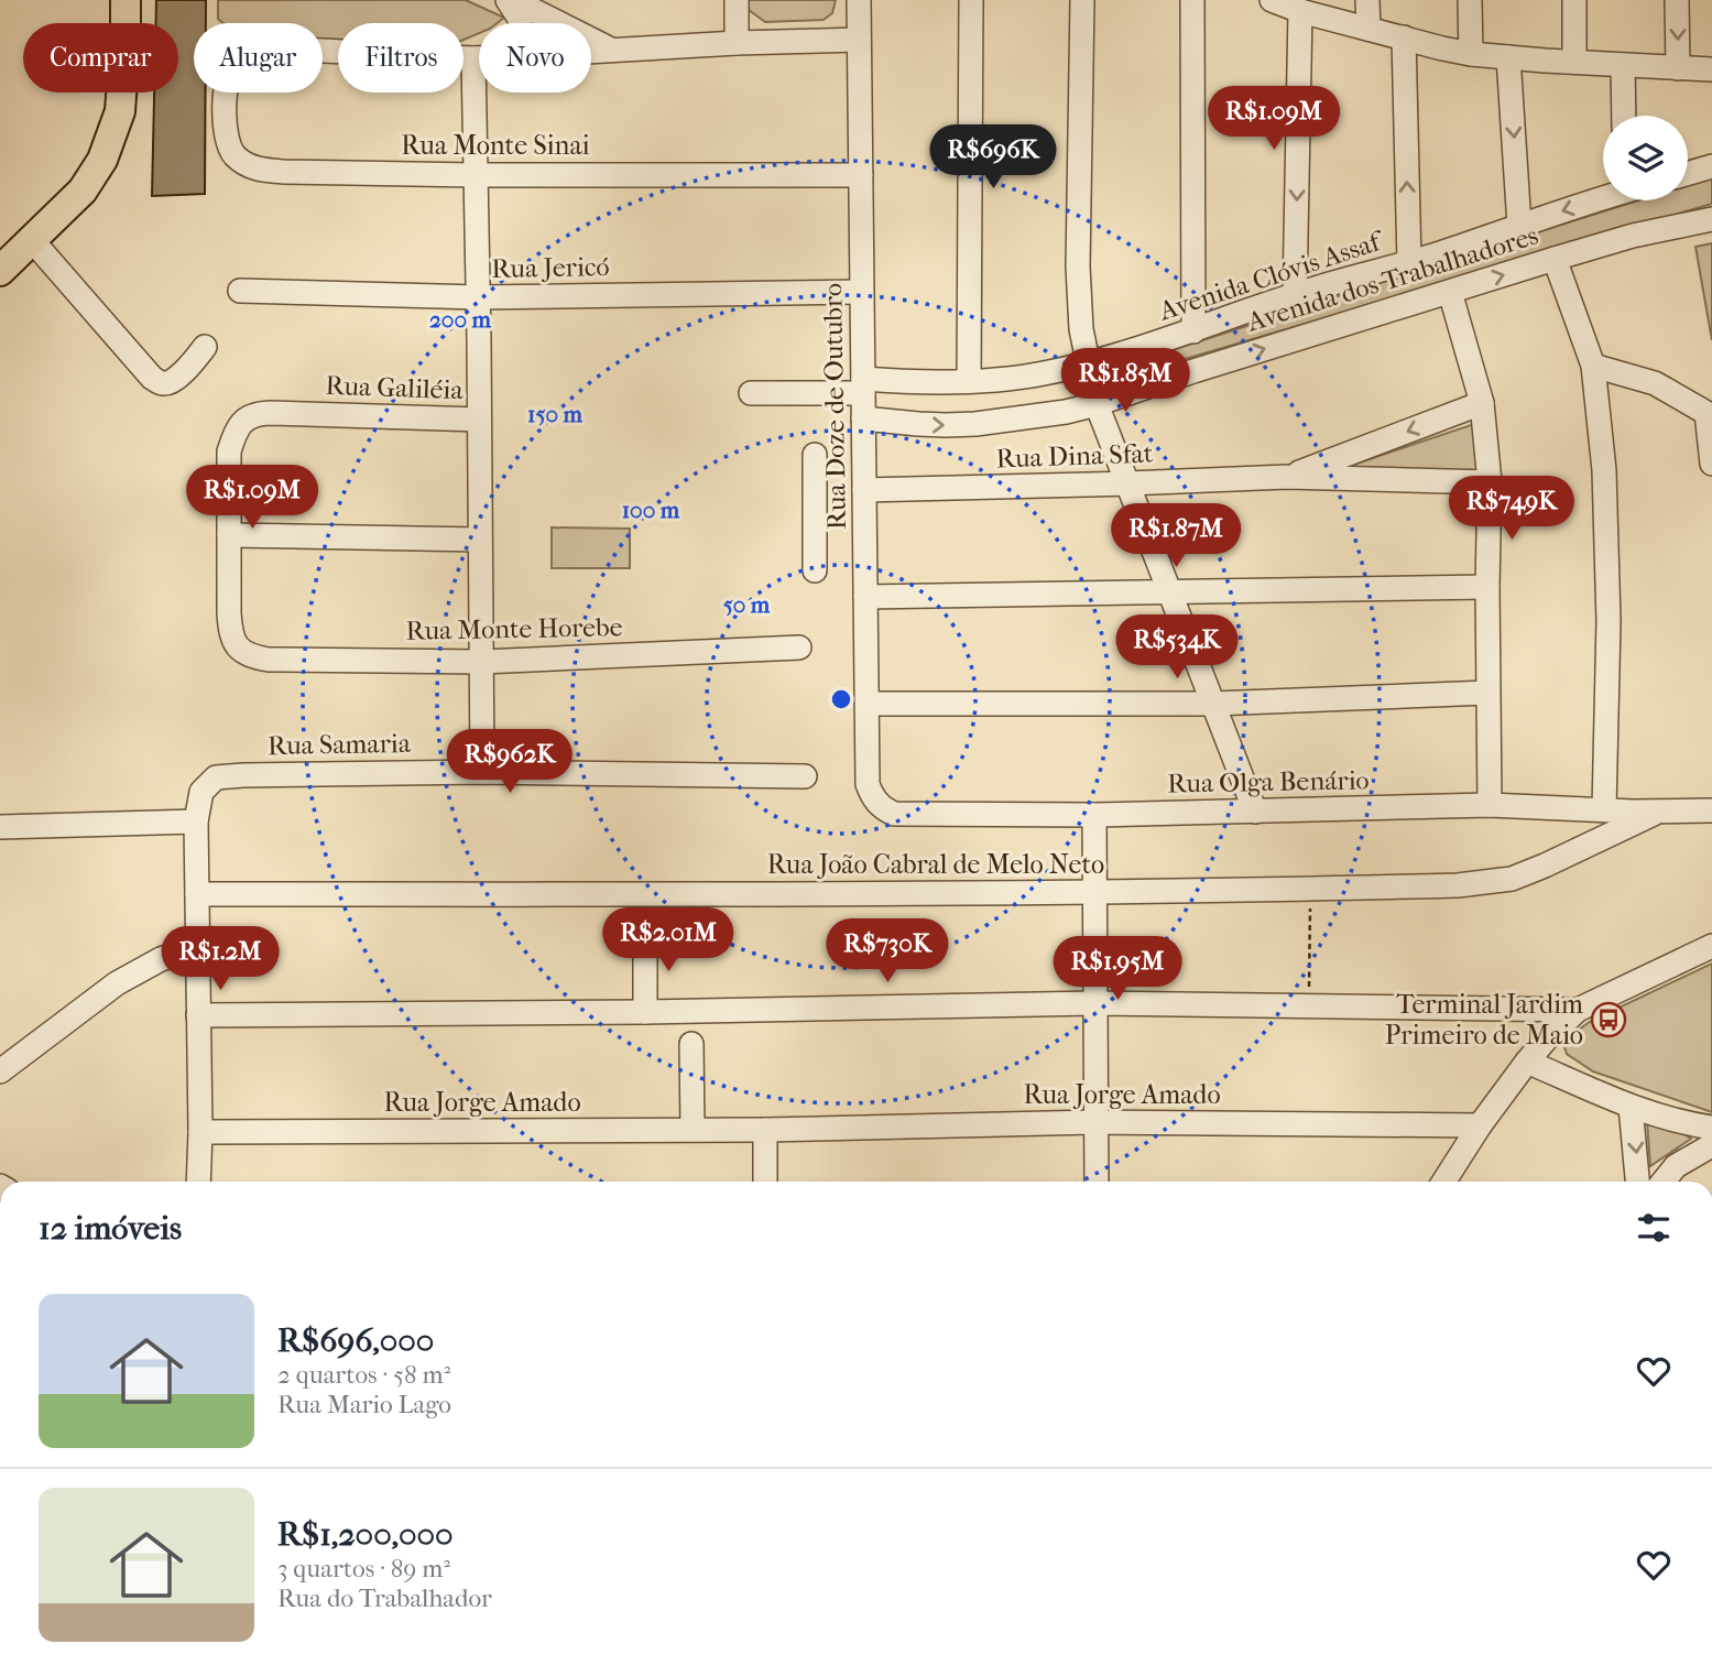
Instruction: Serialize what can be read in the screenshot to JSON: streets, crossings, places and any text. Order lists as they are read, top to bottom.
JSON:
{
  "streets": {
    "street": [
      "Rua Monte Sinai",
      "Rua Jericó",
      "Avenida Clóvis Assaf",
      "Avenida dos Trabalhadores",
      "Rua Galiléia",
      "Rua Doze de Outubro",
      "Rua Dina Sfat",
      "Rua Monte Horebe",
      "Rua Samaria",
      "Rua Olga Benário",
      "Rua João Cabral de Melo Neto",
      "Rua Jorge Amado"
    ]
  },
  "crossings": [
    ["Rua Monte Sinai", "Rua Galiléia"],
    ["Rua Monte Sinai", "Rua Doze de Outubro"],
    ["Rua Jericó", "Rua Galiléia"],
    ["Rua Jericó", "Rua Doze de Outubro"],
    ["Avenida Clóvis Assaf", "Rua Doze de Outubro"],
    ["Avenida dos Trabalhadores", "Rua Doze de Outubro"],
    ["Rua Galiléia", "Rua Monte Horebe"],
    ["Rua Doze de Outubro", "Rua Dina Sfat"],
    ["Rua Doze de Outubro", "Rua Olga Benário"],
    ["Rua Olga Benário", "Rua João Cabral de Melo Neto"]
  ],
  "places": {
    "bus stop": ["Terminal Jardim Primeiro de Maio"]
  },
  "page": {
    "chip": [
      "Comprar",
      "Alugar",
      "Filtros",
      "Novo"
    ],
    "price": [
      "R$1.09M",
      "R$696K",
      "R$1.85M",
      "R$1.09M",
      "R$749K",
      "R$1.87M",
      "R$534K",
      "R$962K",
      "R$2.01M",
      "R$730K",
      "R$1.2M",
      "R$1.95M"
    ],
    "heading": "12 imóveis",
    "list": [
      {
        "name": "R$696,000",
        "note": "2 quartos · 58 m² · Rua Mario Lago"
      },
      {
        "name": "R$1,200,000",
        "note": "3 quartos · 89 m² · Rua do Trabalhador"
      }
    ]
  },
  "rings": [
    "200 m",
    "150 m",
    "100 m",
    "50 m"
  ]
}
